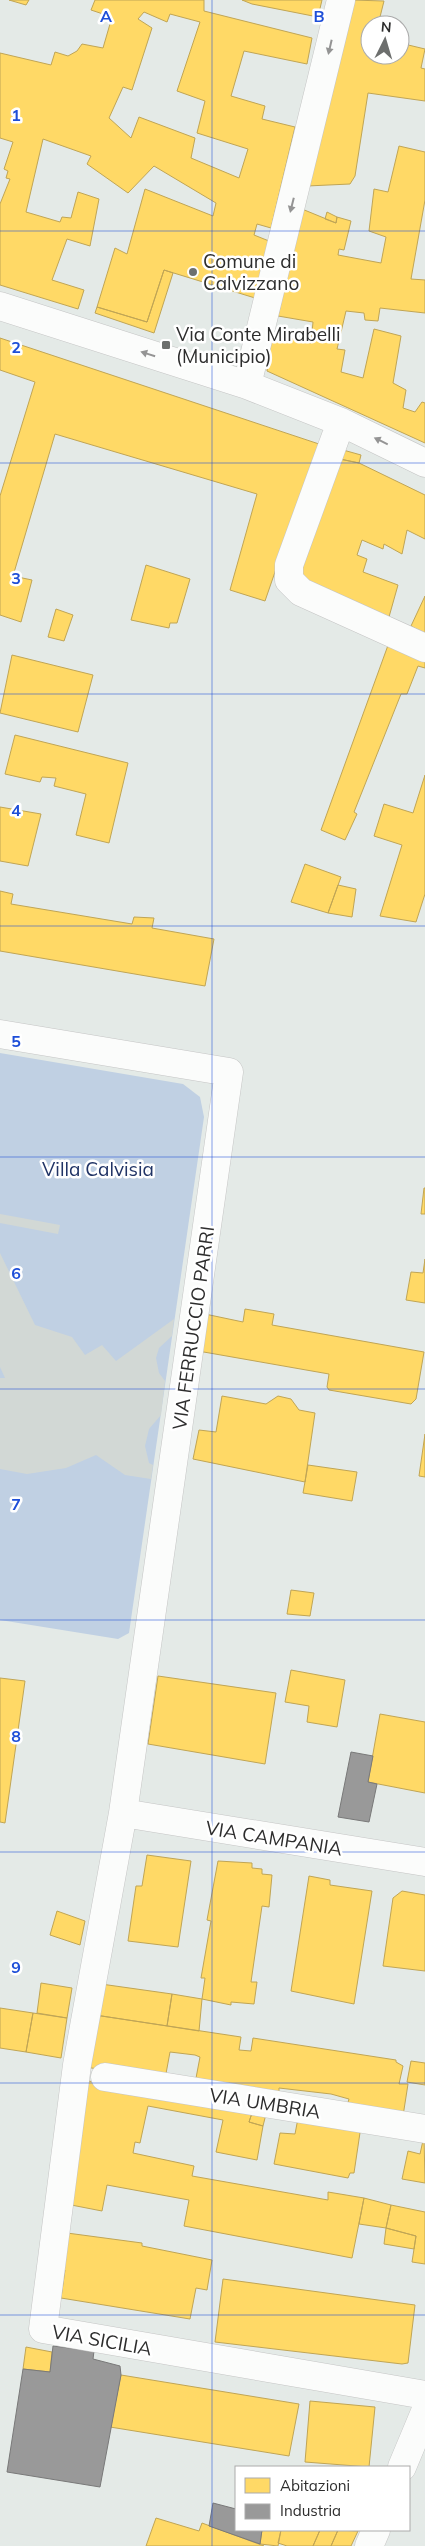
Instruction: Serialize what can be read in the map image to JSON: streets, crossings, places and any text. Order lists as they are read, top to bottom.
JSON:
{
  "streets": {
    "street": [
      "VIA FERRUCCIO PARRI",
      "VIA CAMPANIA",
      "VIA UMBRIA",
      "VIA SICILIA"
    ]
  },
  "crossings": [
    ["VIA FERRUCCIO PARRI", "VIA CAMPANIA"],
    ["VIA FERRUCCIO PARRI", "VIA SICILIA"],
    ["VIA CAMPANIA", "VIA SICILIA"]
  ],
  "parks": ["Villa Calvisia"],
  "places": {
    "other": ["Comune di Calvizzano"],
    "transit": ["Via Conte Mirabelli (Municipio)"]
  },
  "legend": ["Abitazioni", "Industria"],
  "north": "top",
  "grid": {
    "columns": ["A", "B"],
    "rows": [
      "1",
      "2",
      "3",
      "4",
      "5",
      "6",
      "7",
      "8",
      "9"
    ]
  }
}
